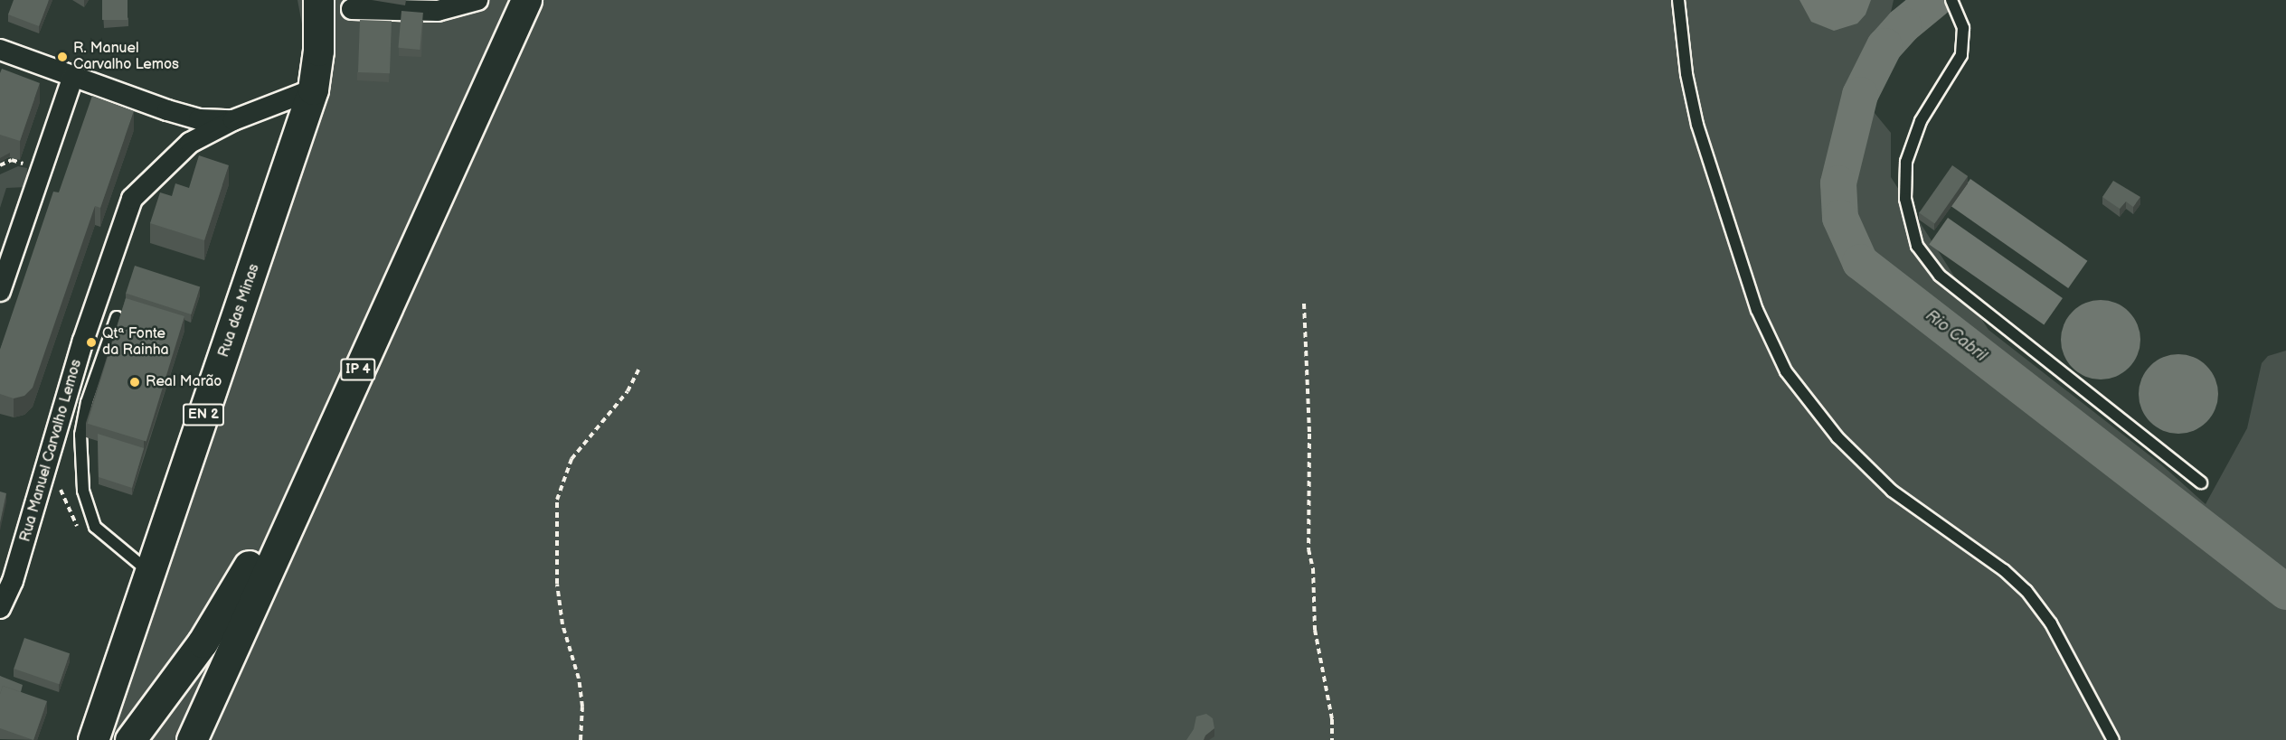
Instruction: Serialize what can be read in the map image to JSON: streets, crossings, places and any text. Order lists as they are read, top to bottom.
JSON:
{
  "streets": {
    "main road": ["Rua das Minas", "IP 4", "EN 2"],
    "street": ["Rua Manuel Carvalho Lemos"]
  },
  "crossings": [
    ["Rua das Minas", "Rua Manuel Carvalho Lemos"]
  ],
  "water": ["Rio Cabril"],
  "places": ["R. Manuel Carvalho Lemos", "Qtª Fonte da Rainha", "Real Marão"]
}
